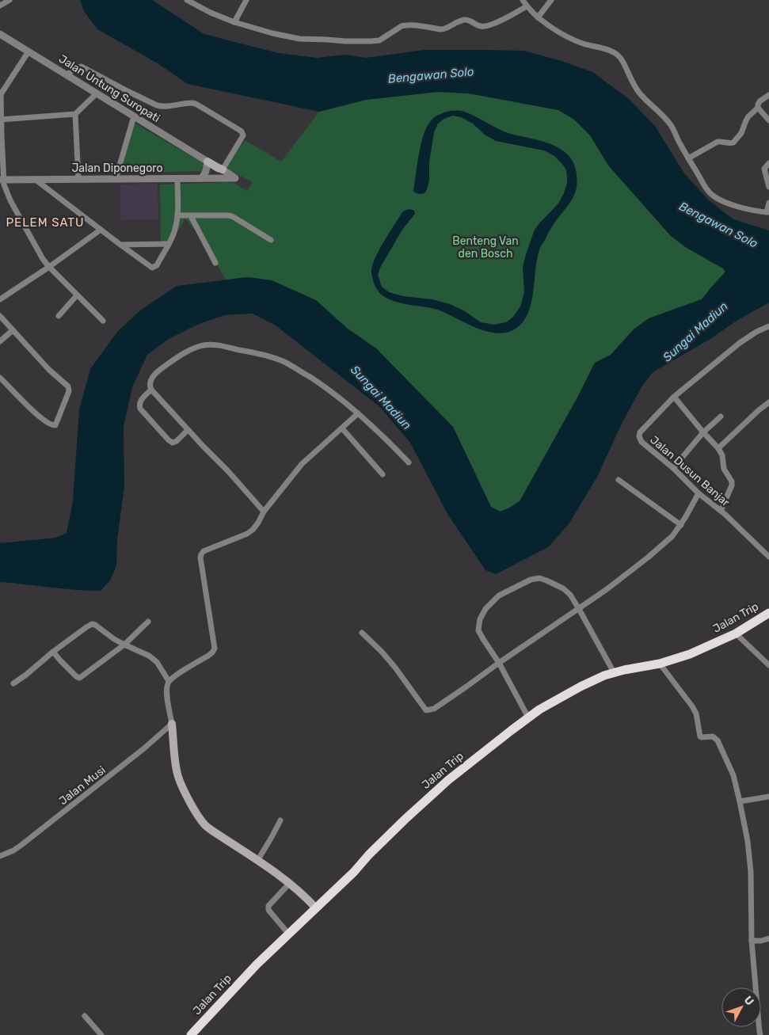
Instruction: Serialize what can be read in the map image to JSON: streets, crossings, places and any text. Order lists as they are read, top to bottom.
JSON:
{
  "streets": {
    "highway": ["Jalan Trip"],
    "main road": ["Jalan Untung Suropati"],
    "street": ["Jalan Diponegoro", "Jalan Dusun Banjar", "Jalan Musi"]
  },
  "crossings": [
    ["Jalan Untung Suropati", "Jalan Diponegoro"]
  ],
  "districts": ["PELEM SATU"],
  "water": ["Bengawan Solo", "Sungai Madiun"],
  "parks": ["Benteng Van den Bosch"],
  "north": "top right"
}
